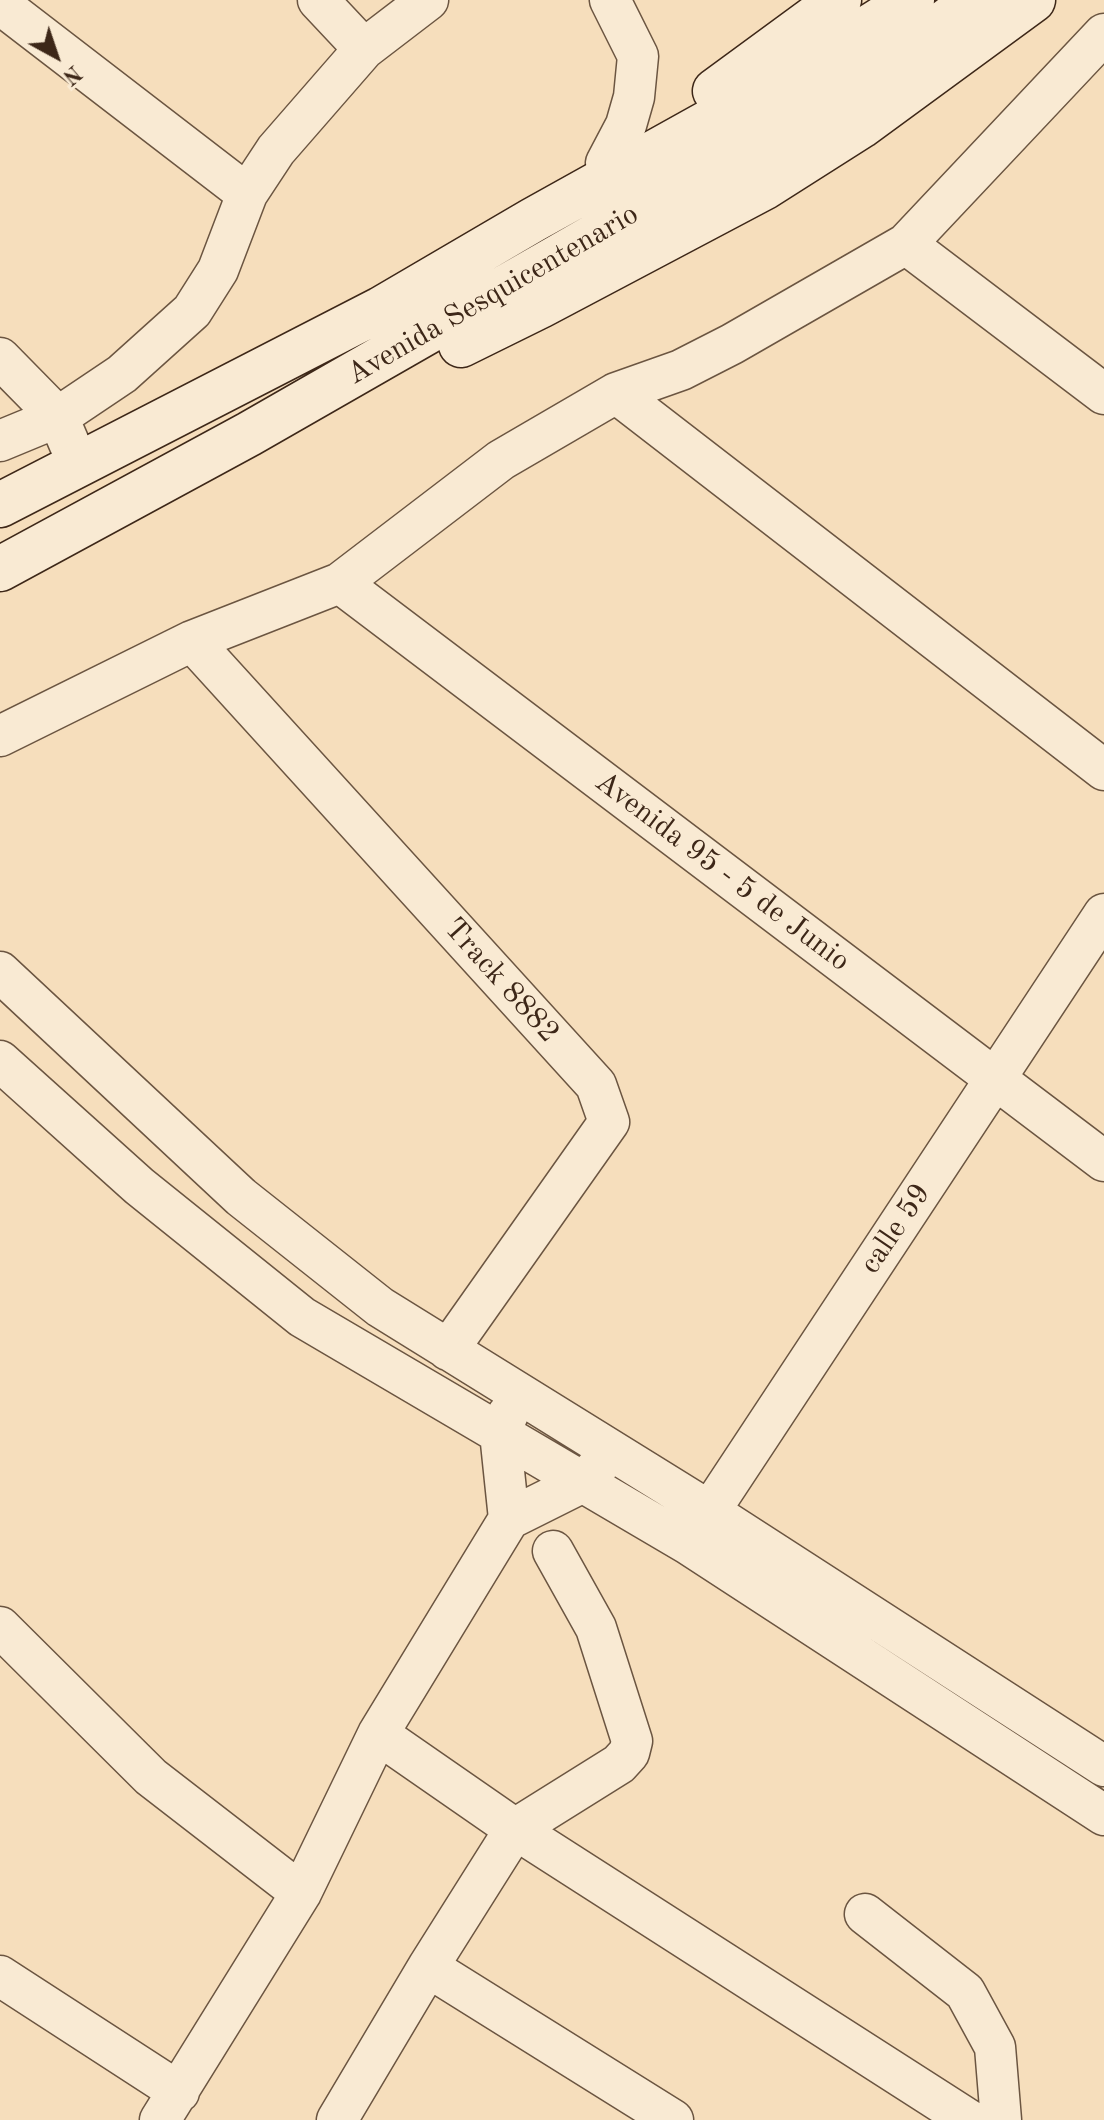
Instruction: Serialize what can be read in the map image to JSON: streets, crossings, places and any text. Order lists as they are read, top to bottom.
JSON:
{
  "streets": {
    "main road": ["Avenida Sesquicentenario"],
    "street": ["Avenida 95 - 5 de Junio", "Track 8882", "calle 59"]
  },
  "crossings": [
    ["Avenida 95 - 5 de Junio", "calle 59"]
  ],
  "north": "bottom right"
}
